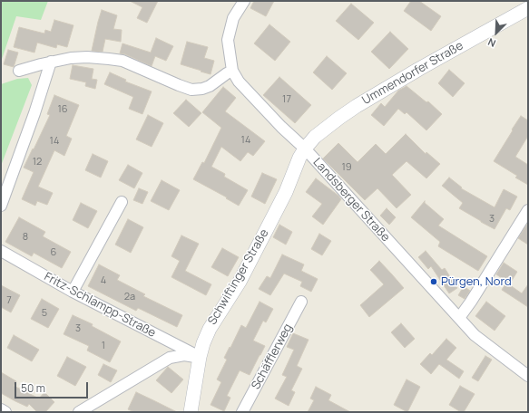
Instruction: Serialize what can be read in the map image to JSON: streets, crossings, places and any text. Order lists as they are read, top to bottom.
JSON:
{
  "streets": {
    "street": [
      "Ummendorfer Straße",
      "Landsberger Straße",
      "Schwiftinger Straße",
      "Fritz-Schlampp-Straße",
      "Schäfflerweg"
    ]
  },
  "crossings": [
    ["Ummendorfer Straße", "Landsberger Straße"],
    ["Ummendorfer Straße", "Schwiftinger Straße"],
    ["Landsberger Straße", "Schwiftinger Straße"],
    ["Schwiftinger Straße", "Fritz-Schlampp-Straße"]
  ],
  "places": ["Pürgen, Nord"],
  "house_numbers": [
    "17",
    "16",
    "14",
    "14",
    "12",
    "19",
    "3",
    "8",
    "6",
    "4",
    "2a",
    "7",
    "5",
    "3",
    "1"
  ],
  "scale_bar": "50 m",
  "north": "bottom left"
}
